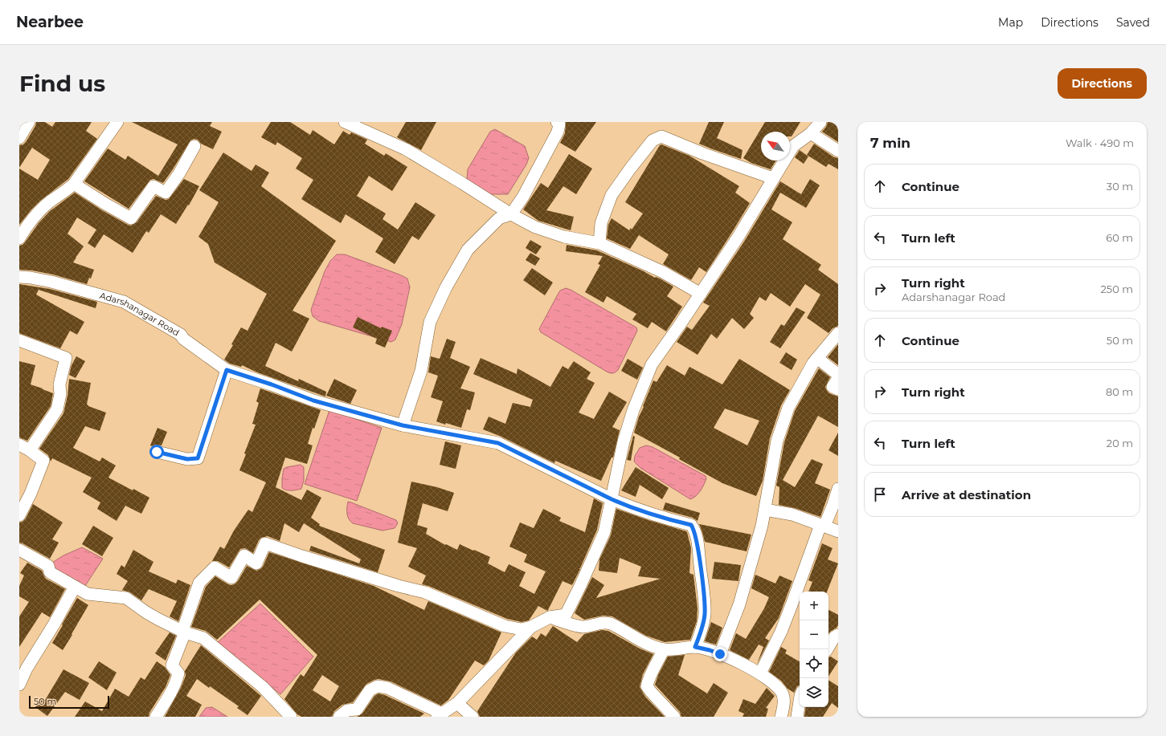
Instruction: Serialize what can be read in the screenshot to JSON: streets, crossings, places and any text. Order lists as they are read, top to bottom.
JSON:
{
  "streets": {
    "street": ["Adarshanagar Road"]
  },
  "scale_bar": "50 m",
  "north": "top left",
  "page": {
    "header": "Nearbee",
    "nav": ["Map", "Directions", "Saved"],
    "buttons": "Directions",
    "title": "Find us",
    "heading": ["7 min", "Walk · 490 m"],
    "list": [
      ["Continue", "30 m"],
      ["Turn left", "60 m"],
      ["Turn right", "Adarshanagar Road", "250 m"],
      ["Continue", "50 m"],
      ["Turn right", "80 m"],
      ["Turn left", "20 m"],
      "Arrive at destination"
    ],
    "map_buttons": ["+", "−"],
    "scale": "50 m"
  }
}
